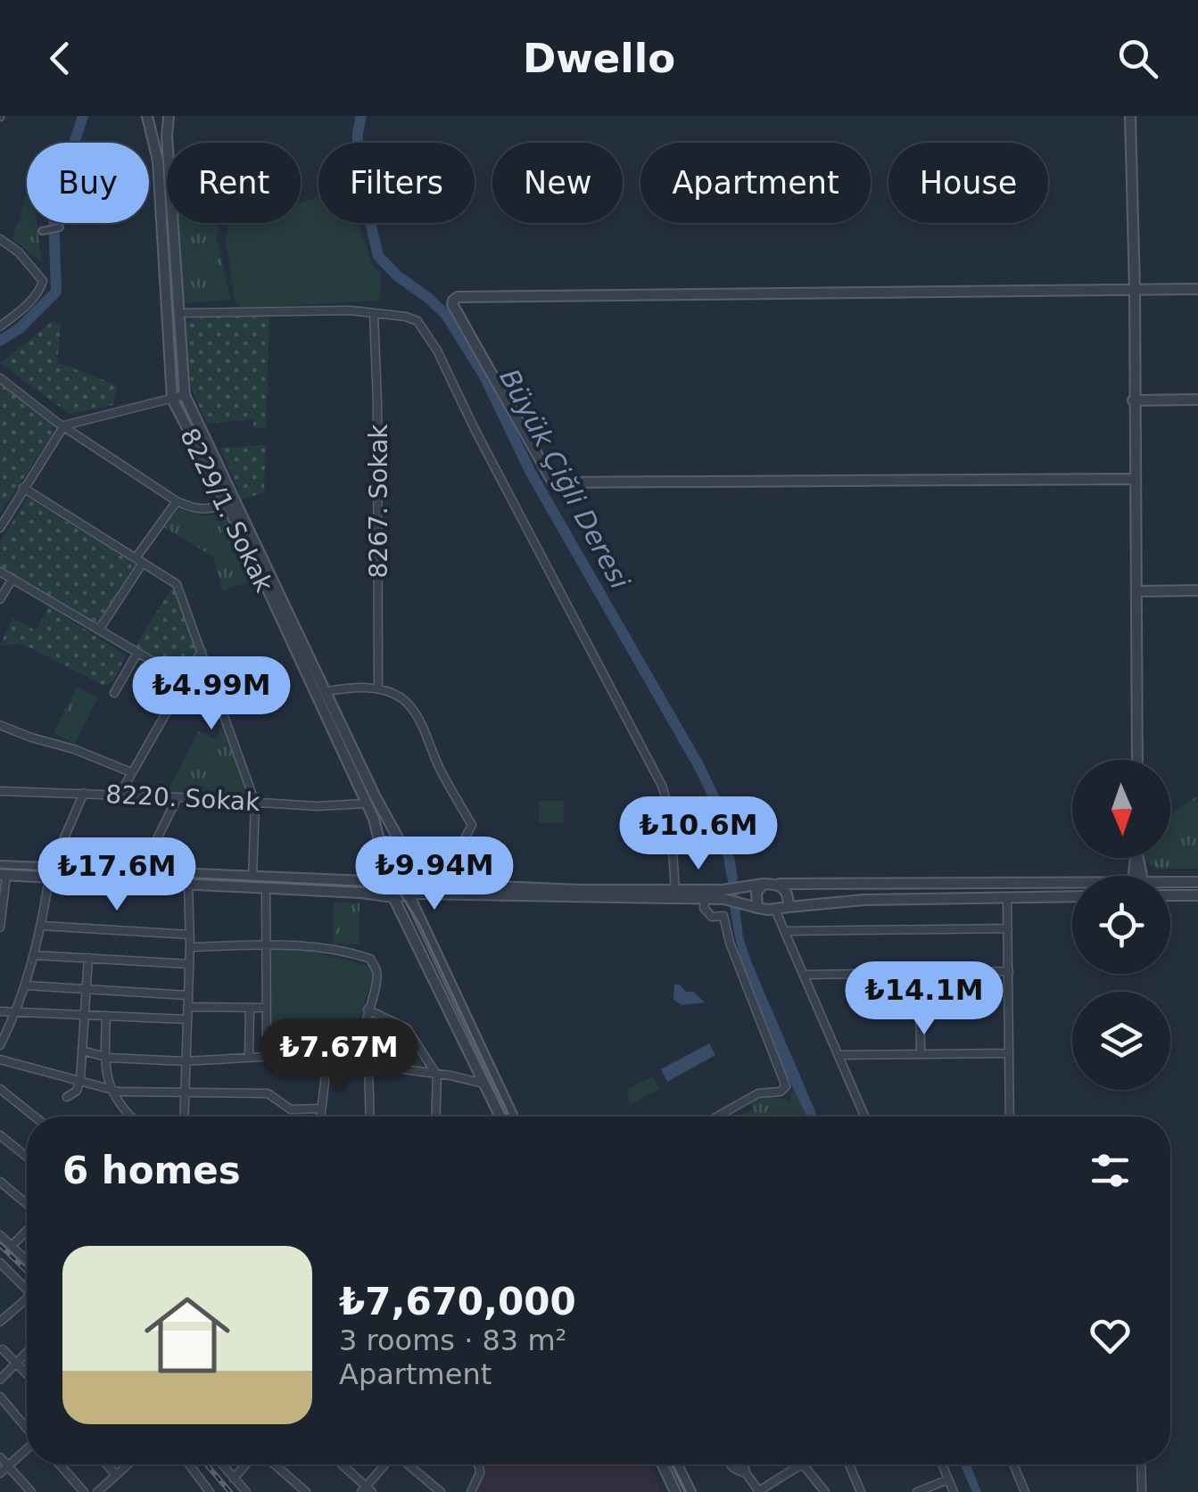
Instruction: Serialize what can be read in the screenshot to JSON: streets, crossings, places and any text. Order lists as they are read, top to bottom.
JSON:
{
  "streets": {
    "street": ["8267. Sokak", "8229/1. Sokak", "8220. Sokak"]
  },
  "crossings": [
    ["8229/1. Sokak", "8220. Sokak"]
  ],
  "water": ["Büyük Çiğli Deresi"],
  "north": "bottom",
  "page": {
    "header": "Dwello",
    "chip": [
      "Buy",
      "Rent",
      "Filters",
      "New",
      "Apartment",
      "House"
    ],
    "price": [
      "₺4.99M",
      "₺10.6M",
      "₺9.94M",
      "₺17.6M",
      "₺14.1M",
      "₺7.67M"
    ],
    "heading": "6 homes",
    "list": [
      {
        "name": "₺7,670,000",
        "note": "3 rooms · 83 m² · Apartment"
      }
    ]
  }
}
